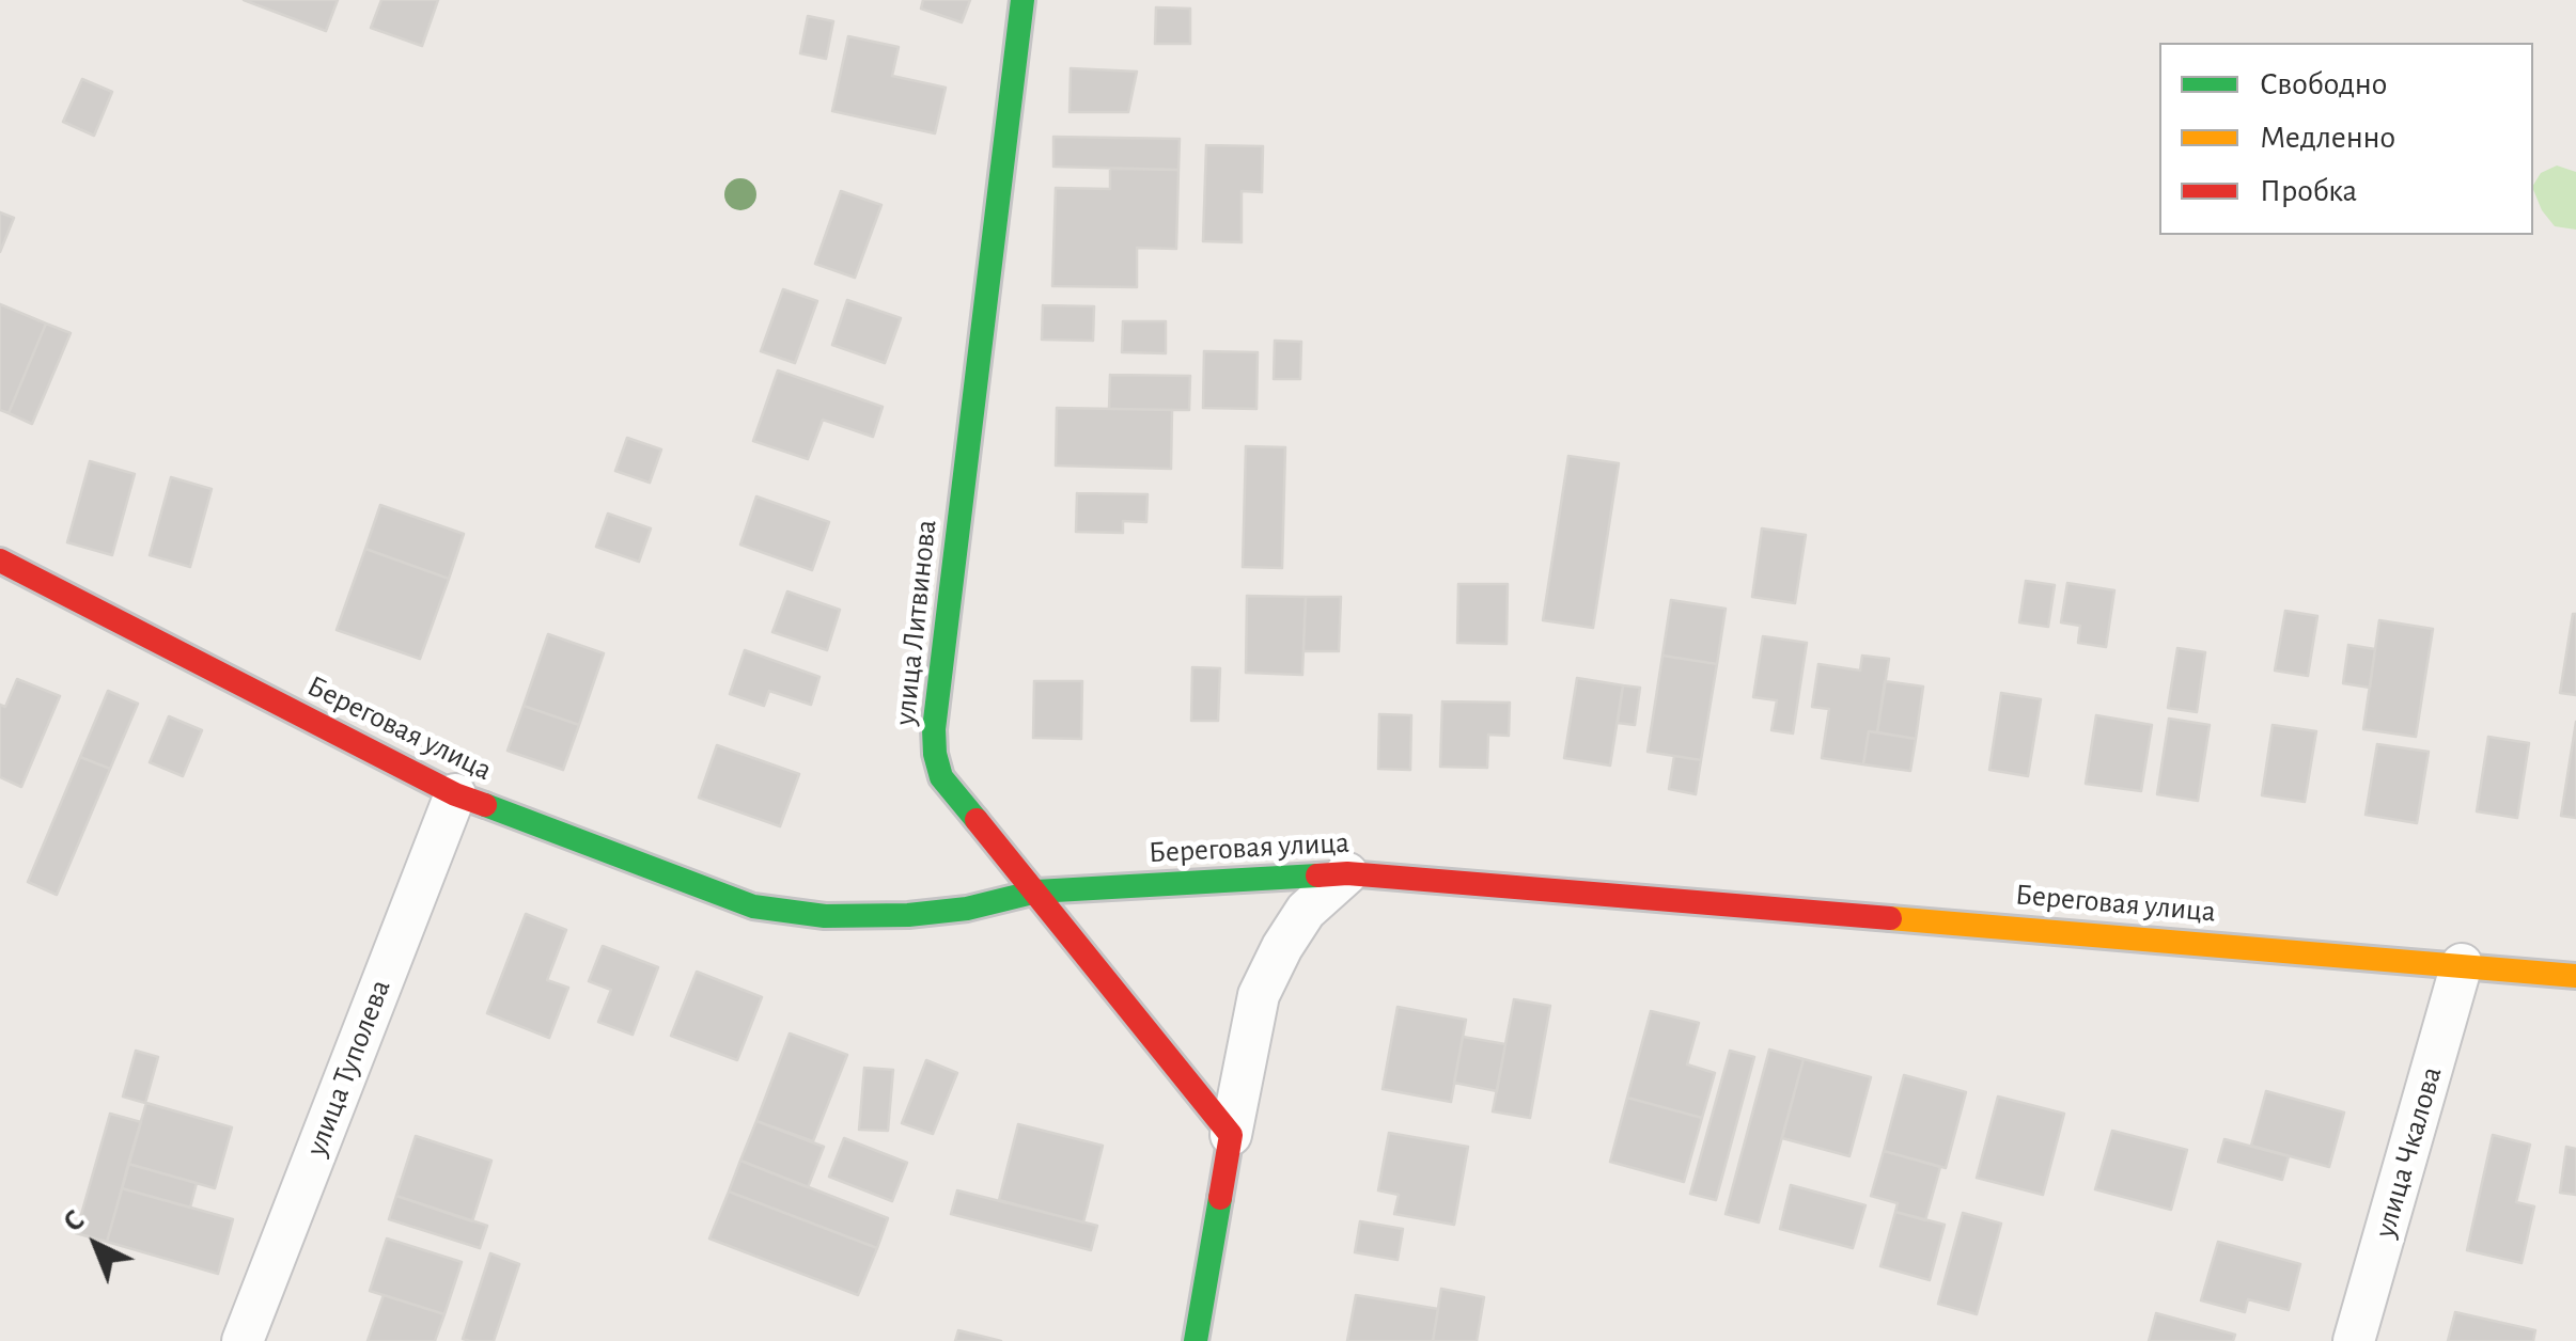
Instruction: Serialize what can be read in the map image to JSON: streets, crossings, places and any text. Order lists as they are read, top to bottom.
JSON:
{
  "streets": {
    "street": [
      "улица Литвинова",
      "Береговая улица",
      "улица Туполева",
      "улица Чкалова"
    ]
  },
  "crossings": [
    ["улица Литвинова", "Береговая улица"],
    ["Береговая улица", "улица Туполева"],
    ["Береговая улица", "улица Чкалова"]
  ],
  "legend": ["Свободно", "Медленно", "Пробка"],
  "north": "top left"
}
